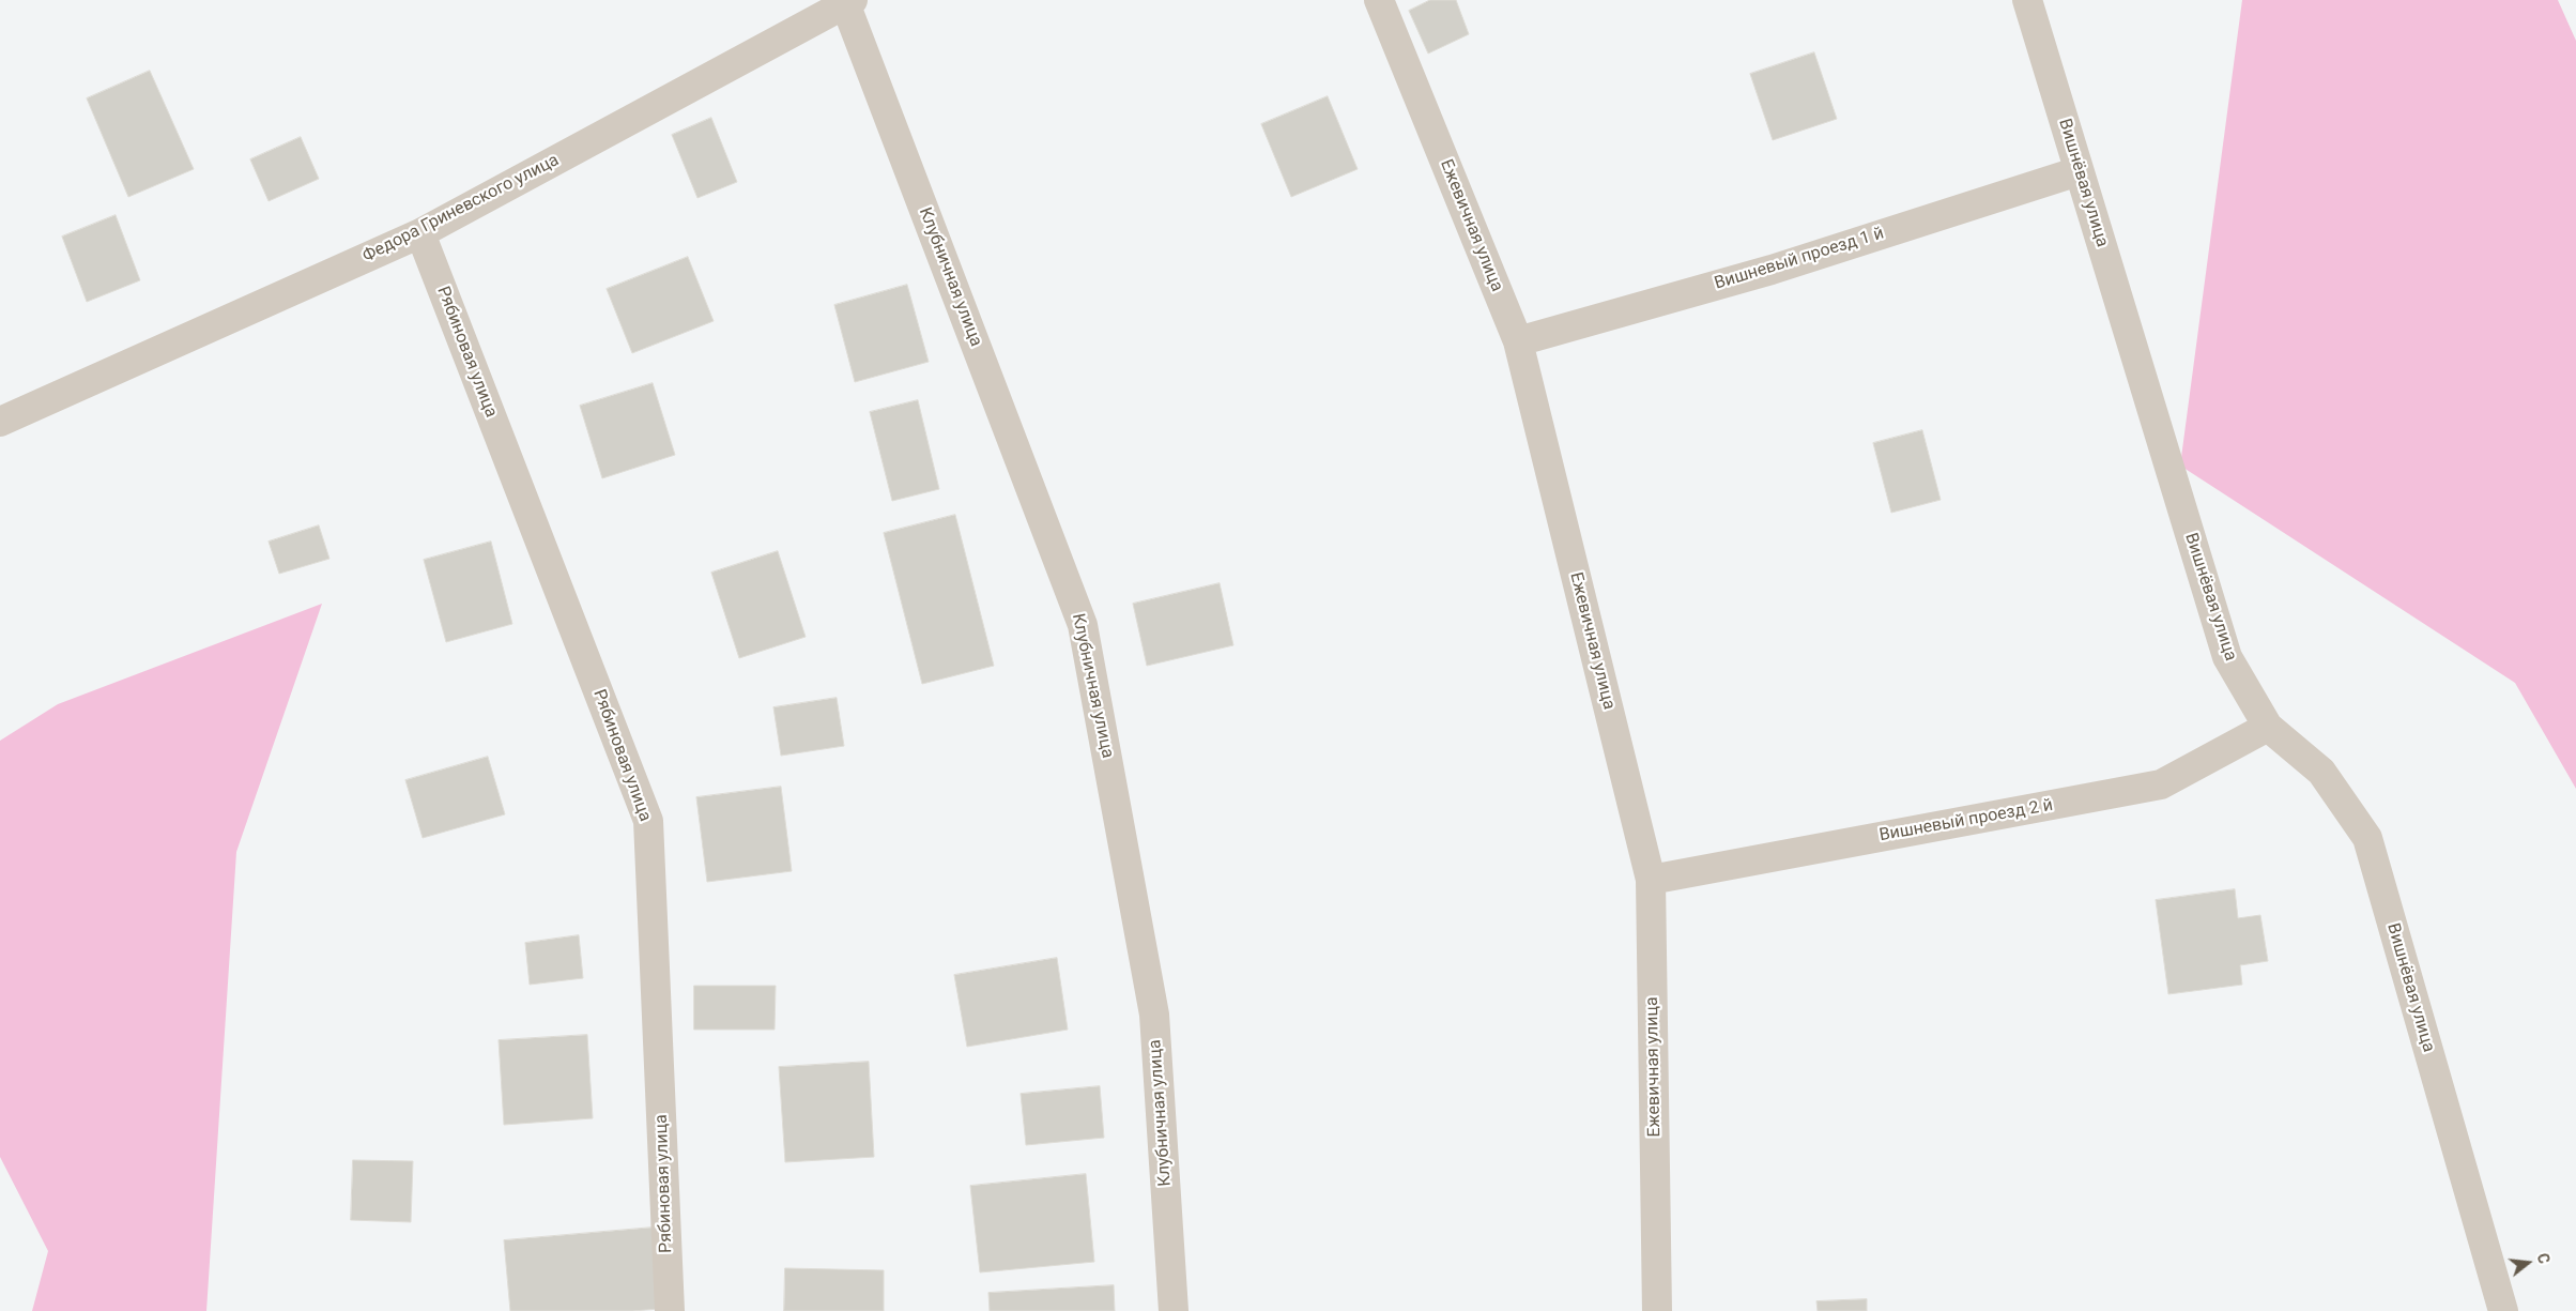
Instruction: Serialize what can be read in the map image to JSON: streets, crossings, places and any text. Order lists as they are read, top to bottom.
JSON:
{
  "streets": {
    "street": [
      "Вишнёвая улица",
      "Федора Гриневского улица",
      "Ежевичная улица",
      "Вишневый проезд 1 й",
      "Клубничная улица",
      "Рябиновая улица",
      "Вишневый проезд 2 й"
    ]
  },
  "crossings": [
    ["Вишнёвая улица", "Вишневый проезд 1 й"],
    ["Вишнёвая улица", "Вишневый проезд 2 й"],
    ["Федора Гриневского улица", "Клубничная улица"],
    ["Федора Гриневского улица", "Рябиновая улица"],
    ["Ежевичная улица", "Вишневый проезд 1 й"],
    ["Ежевичная улица", "Вишневый проезд 2 й"]
  ],
  "north": "right"
}
